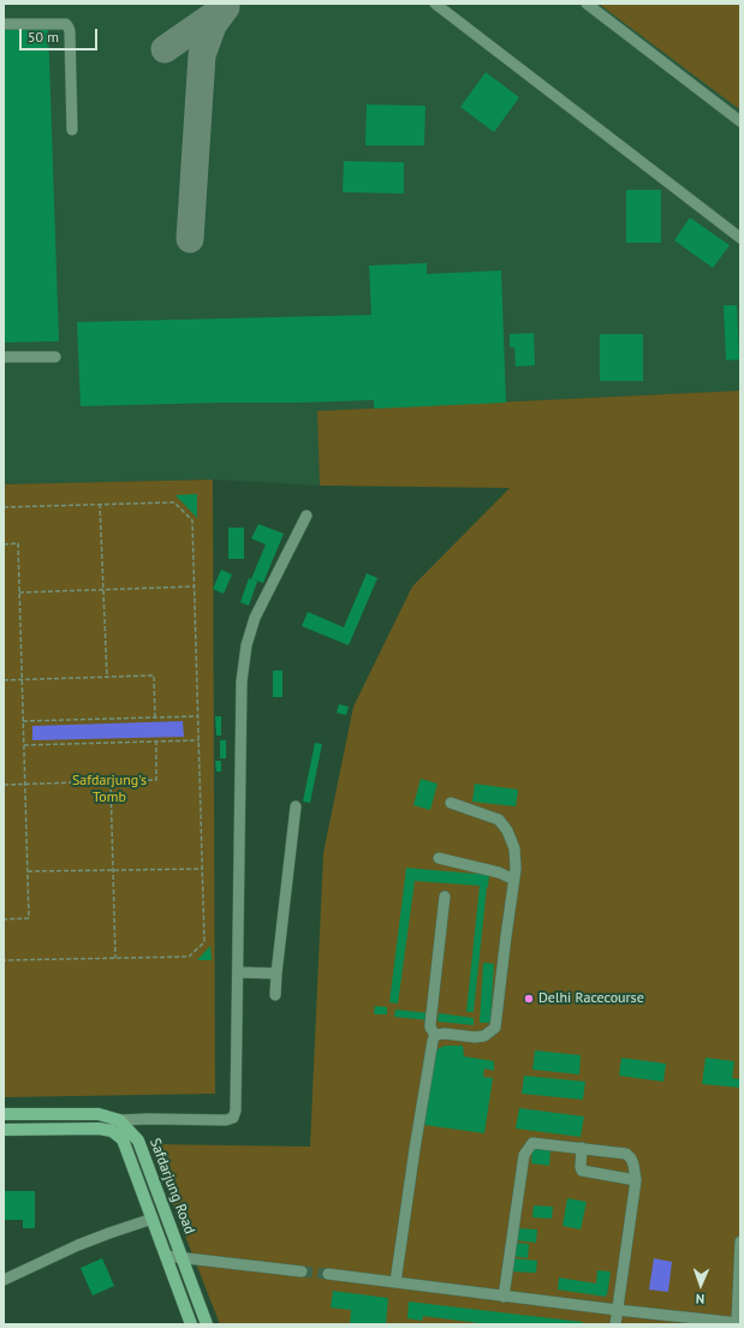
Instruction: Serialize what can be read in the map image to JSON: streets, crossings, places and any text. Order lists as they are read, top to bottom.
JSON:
{
  "streets": {
    "main road": ["Safdarjung Road"]
  },
  "parks": ["Safdarjung's Tomb"],
  "places": ["Delhi Racecourse"],
  "scale_bar": "50 m",
  "north": "bottom"
}
